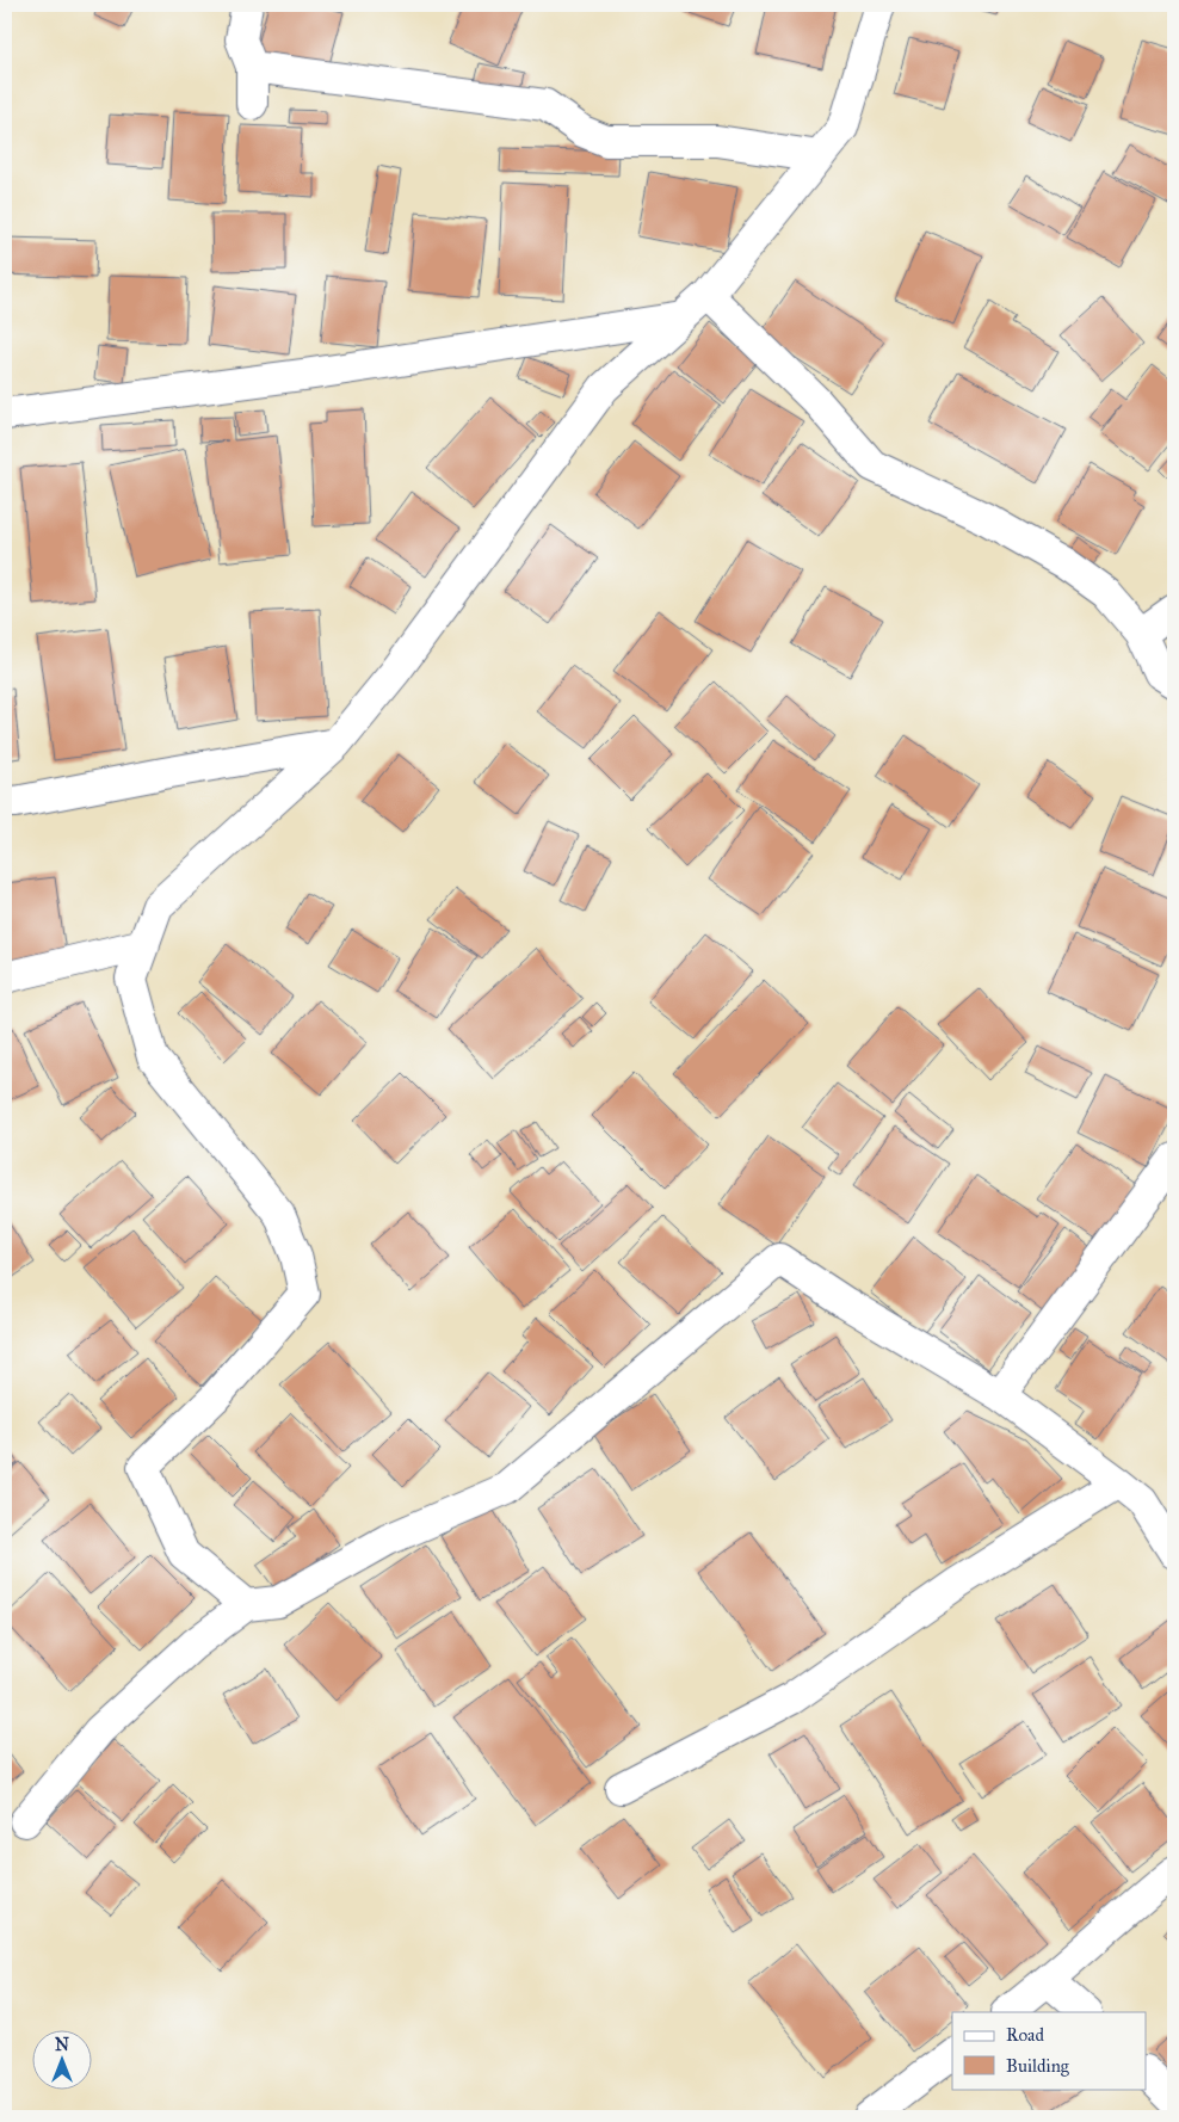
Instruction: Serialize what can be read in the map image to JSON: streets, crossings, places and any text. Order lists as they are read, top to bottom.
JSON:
{
  "legend": ["Road", "Building"],
  "north": "top"
}
